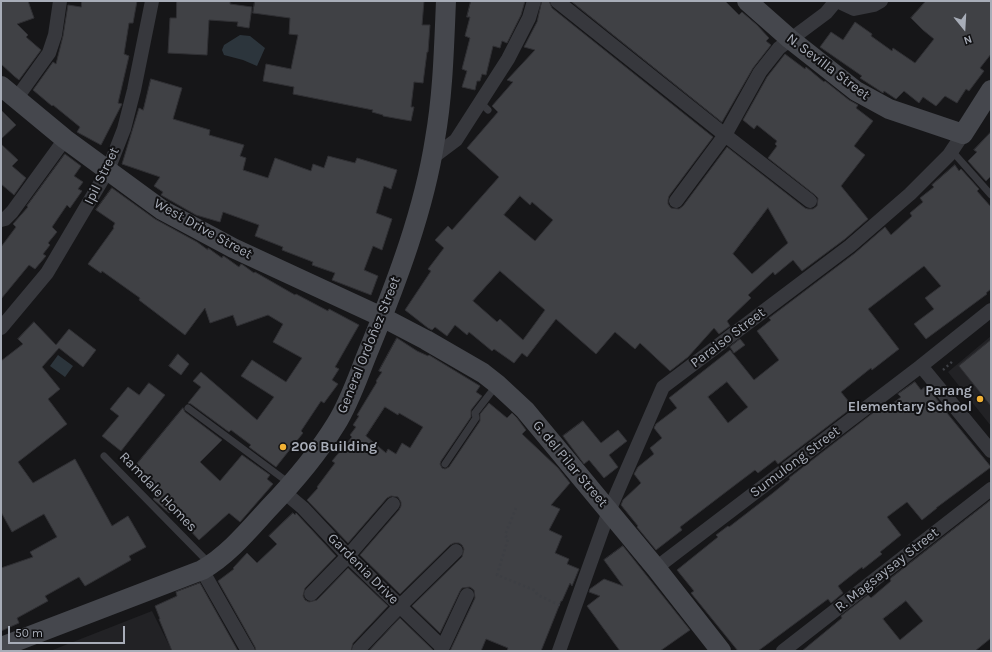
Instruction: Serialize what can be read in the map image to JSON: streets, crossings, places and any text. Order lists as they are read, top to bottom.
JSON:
{
  "streets": {
    "street": [
      "N. Sevilla Street",
      "Ipil Street",
      "West Drive Street",
      "Paraiso Street",
      "General Ordoñez Street",
      "Sumulong Street",
      "G. del Pilar Street",
      "Gardenia Drive",
      "R. Magsaysay Street"
    ],
    "lane": ["Ramdale Homes"]
  },
  "crossings": [
    ["N. Sevilla Street", "Paraiso Street"],
    ["Ipil Street", "West Drive Street"],
    ["West Drive Street", "General Ordoñez Street"],
    ["West Drive Street", "G. del Pilar Street"],
    ["Paraiso Street", "G. del Pilar Street"],
    ["General Ordoñez Street", "G. del Pilar Street"],
    ["General Ordoñez Street", "Ramdale Homes"],
    ["General Ordoñez Street", "Gardenia Drive"],
    ["Sumulong Street", "G. del Pilar Street"]
  ],
  "places": ["Parang Elementary School", "206 Building"],
  "scale_bar": "50 m",
  "north": "bottom"
}
